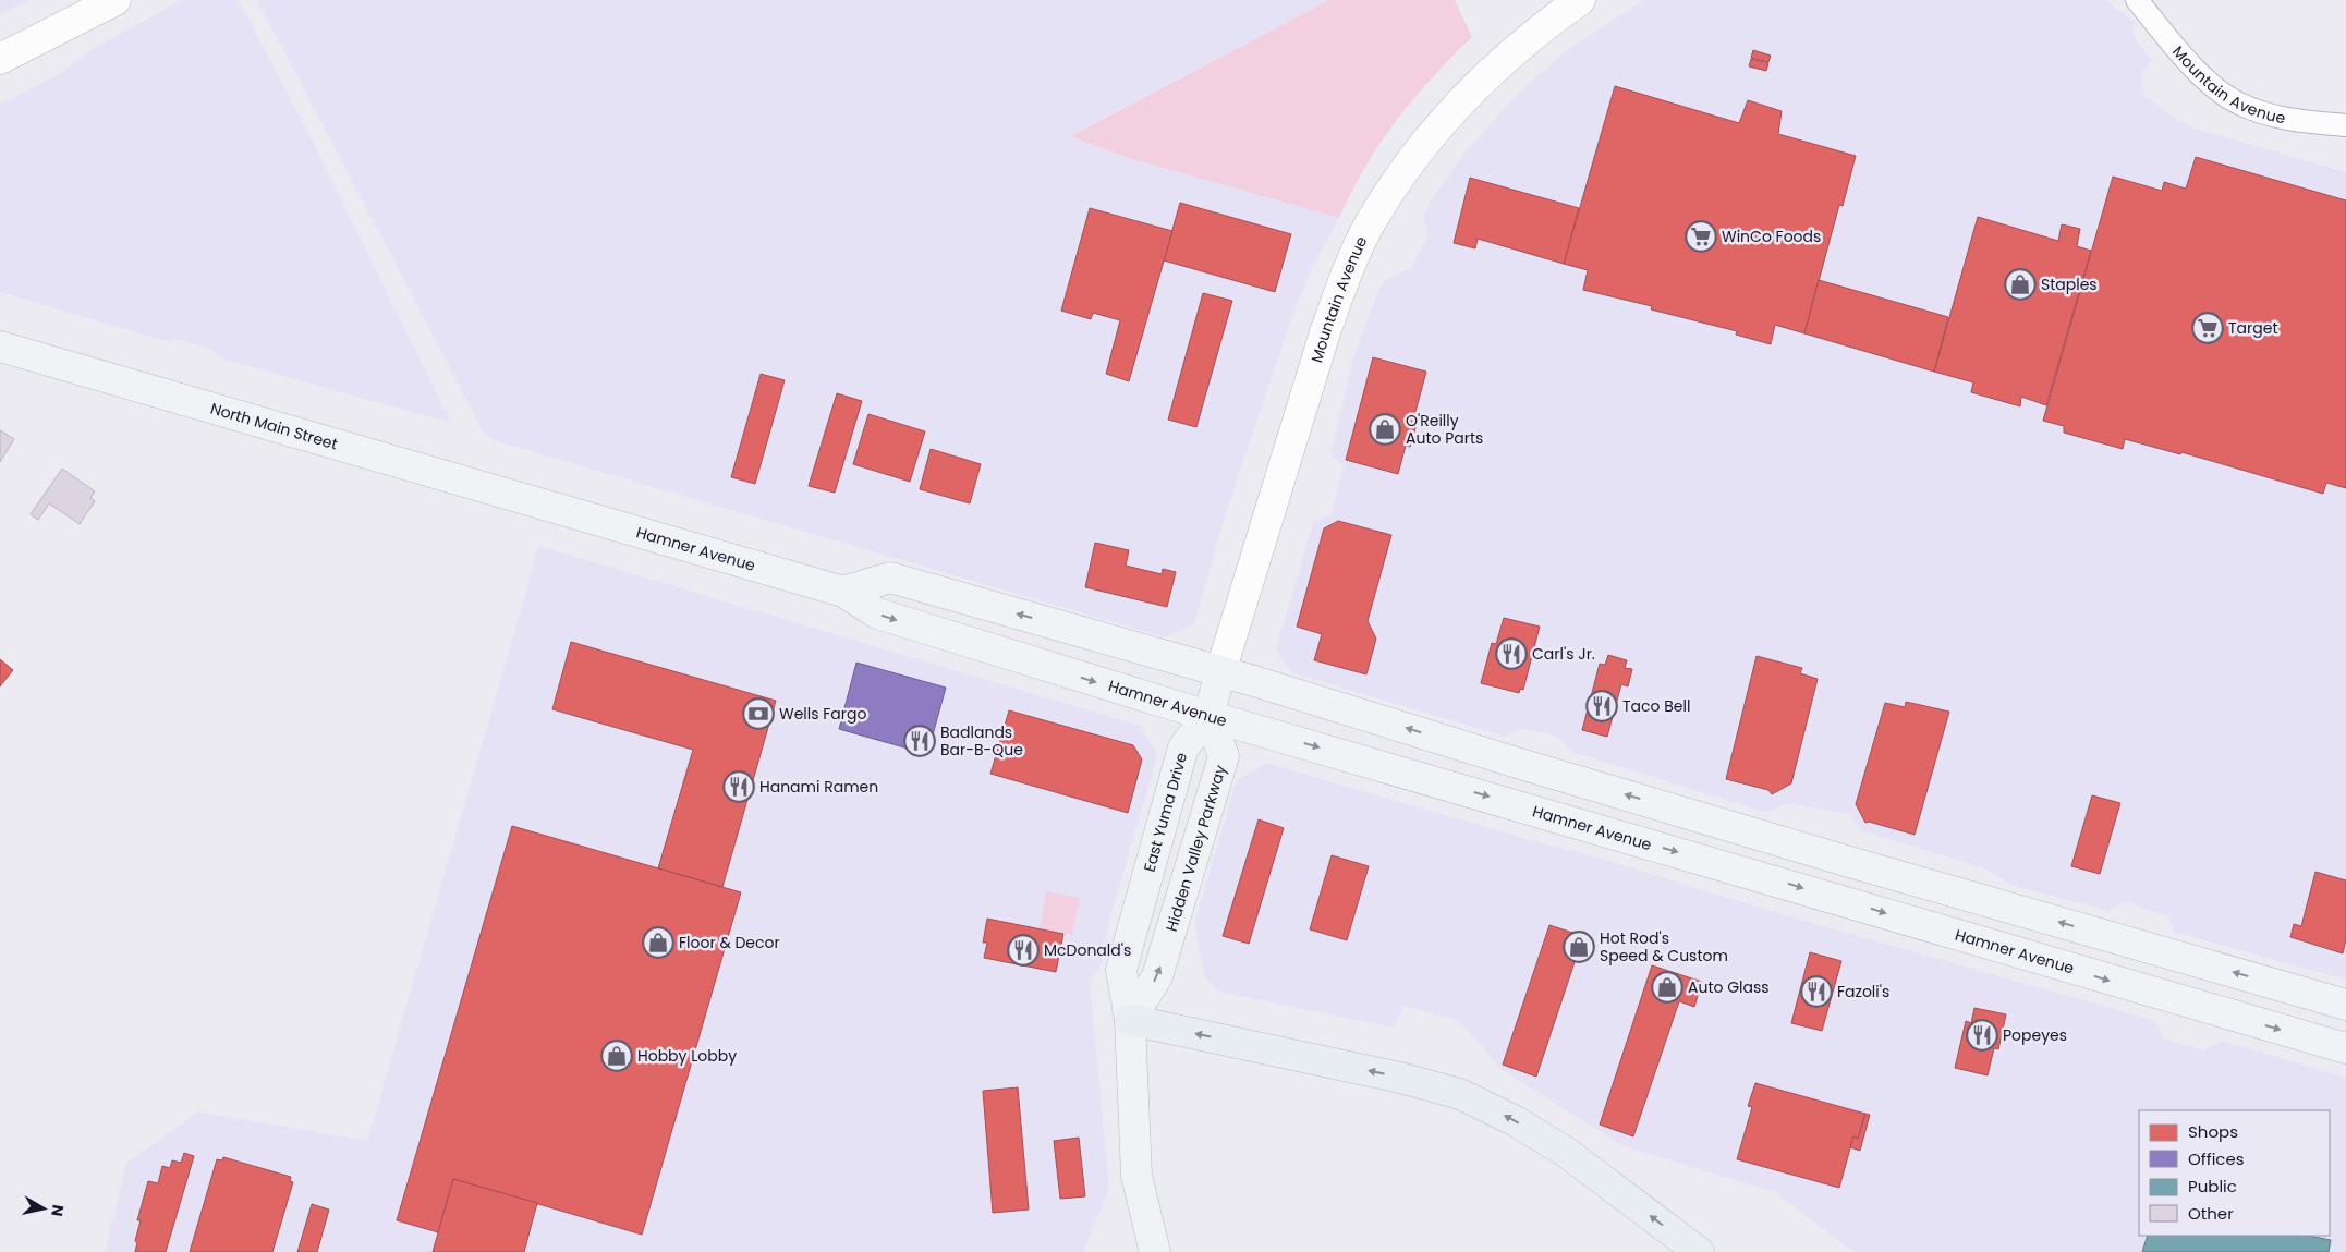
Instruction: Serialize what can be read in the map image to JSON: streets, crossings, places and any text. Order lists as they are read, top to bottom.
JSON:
{
  "streets": {
    "main road": [
      "Mountain Avenue",
      "North Main Street",
      "Hamner Avenue",
      "East Yuma Drive",
      "Hidden Valley Parkway"
    ]
  },
  "crossings": [
    ["North Main Street", "Hamner Avenue"],
    ["Hamner Avenue", "East Yuma Drive"],
    ["Hamner Avenue", "Hidden Valley Parkway"],
    ["East Yuma Drive", "Hidden Valley Parkway"]
  ],
  "one_way": ["Hidden Valley Parkway"],
  "places": {
    "supermarket": ["WinCo Foods", "Target"],
    "shop": [
      "Staples",
      "O'Reilly Auto Parts",
      "Floor & Decor",
      "Hot Rod's Speed & Custom",
      "Auto Glass",
      "Hobby Lobby"
    ],
    "restaurant": [
      "Carl's Jr.",
      "Taco Bell",
      "Badlands Bar-B-Que",
      "Hanami Ramen",
      "McDonald's",
      "Fazoli's",
      "Popeyes"
    ],
    "bank": ["Wells Fargo"]
  },
  "legend": [
    "Shops",
    "Offices",
    "Public",
    "Other"
  ],
  "north": "right"
}
